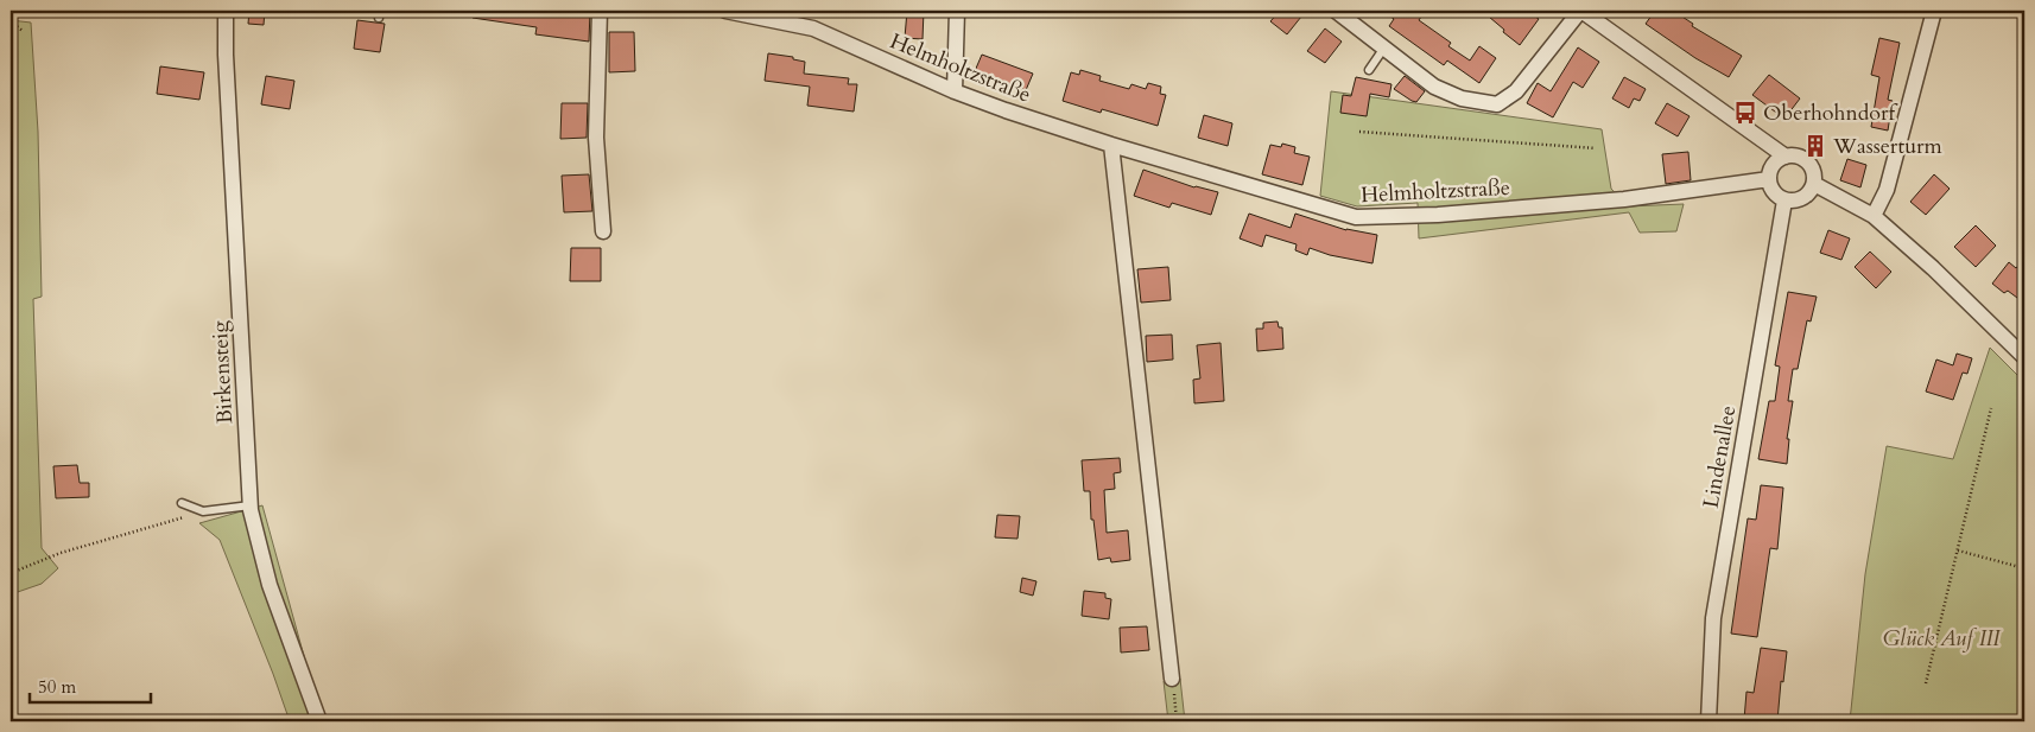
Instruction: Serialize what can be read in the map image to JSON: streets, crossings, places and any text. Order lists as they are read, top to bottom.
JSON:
{
  "streets": {
    "street": ["Helmholtzstraße", "Birkensteig", "Lindenallee"]
  },
  "crossings": [
    ["Helmholtzstraße", "Lindenallee"]
  ],
  "parks": ["Glück Auf III"],
  "places": {
    "bus stop": ["Oberhohndorf"],
    "building": ["Wasserturm"]
  },
  "scale_bar": "50 m"
}
